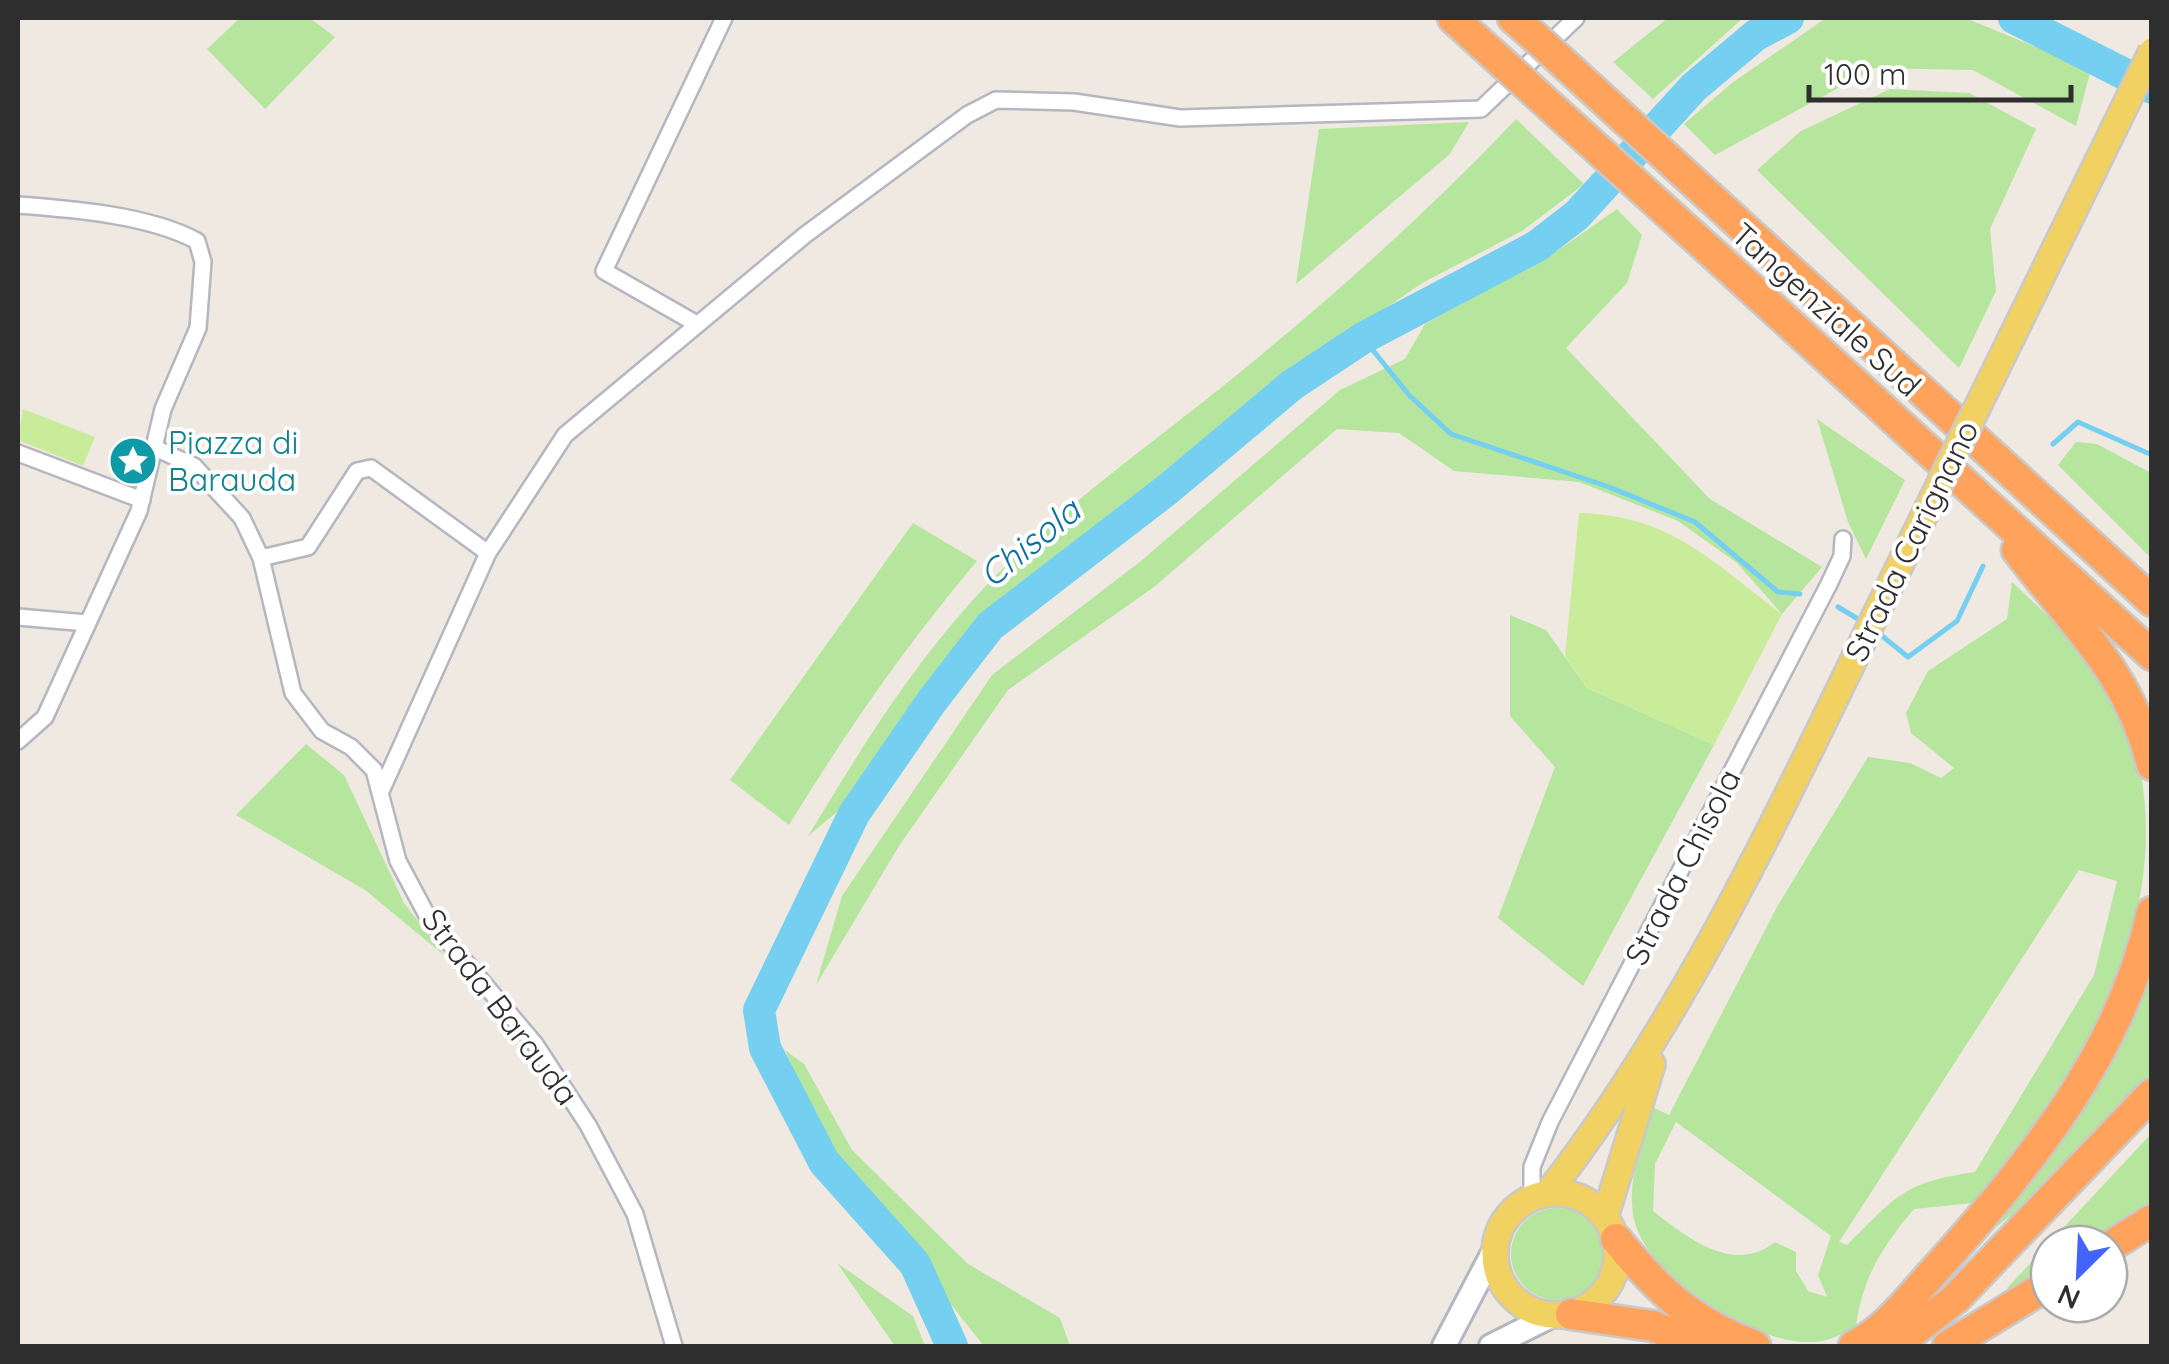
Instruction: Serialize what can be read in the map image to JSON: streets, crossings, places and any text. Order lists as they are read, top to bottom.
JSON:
{
  "streets": {
    "highway": ["Tangenziale Sud"],
    "main road": ["Strada Carignano"],
    "street": ["Strada Chisola", "Strada Barauda"]
  },
  "water": ["Chisola"],
  "places": {
    "place": ["Piazza di Barauda"]
  },
  "scale_bar": "100 m",
  "north": "bottom left"
}
